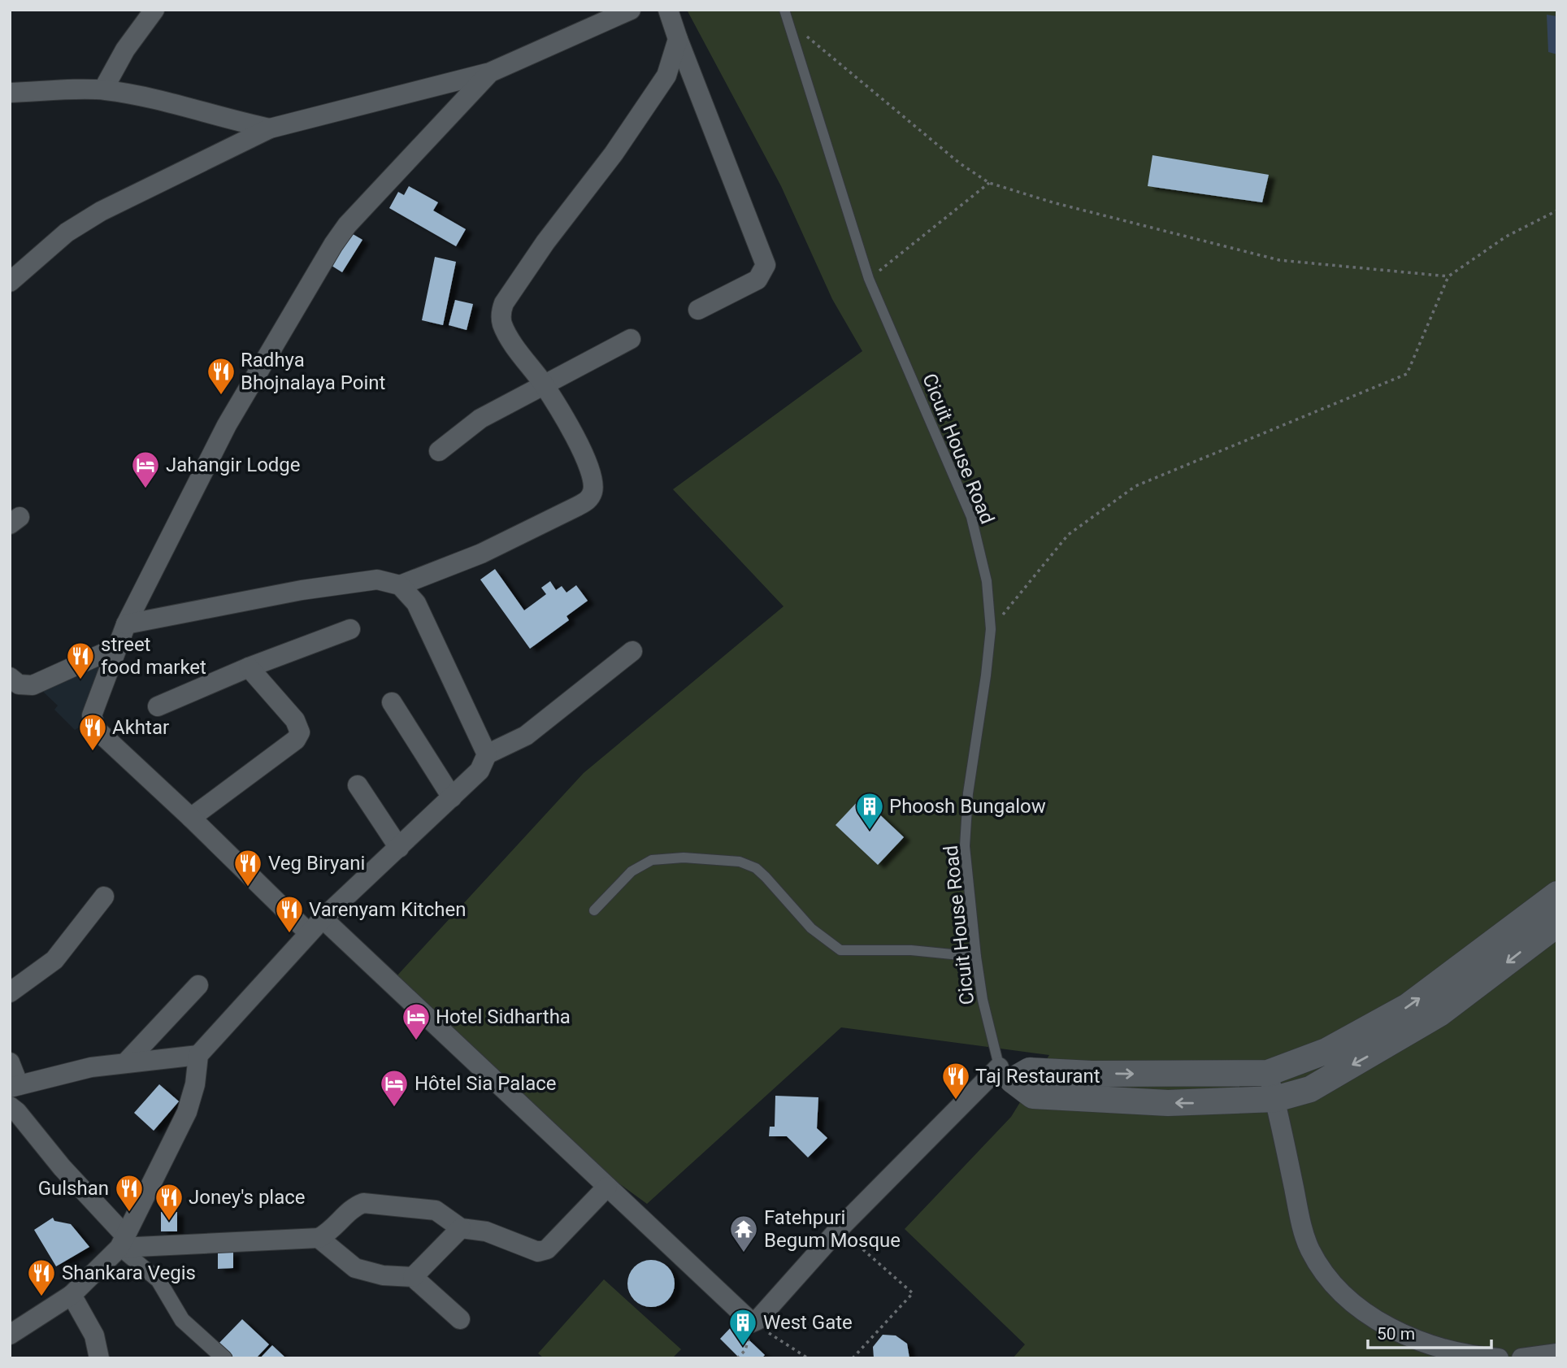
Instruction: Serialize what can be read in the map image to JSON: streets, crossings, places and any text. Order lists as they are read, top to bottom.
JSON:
{
  "streets": {
    "lane": ["Cicuit House Road"]
  },
  "places": {
    "restaurant": [
      "Radhya Bhojnalaya Point",
      "street food market",
      "Akhtar",
      "Veg Biryani",
      "Varenyam Kitchen",
      "Taj Restaurant",
      "Gulshan",
      "Joney's place",
      "Shankara Vegis"
    ],
    "hotel": ["Jahangir Lodge", "Hotel Sidhartha", "Hôtel Sia Palace"],
    "building": ["Phoosh Bungalow", "West Gate"],
    "temple": ["Fatehpuri Begum Mosque"]
  },
  "scale_bar": "50 m"
}
